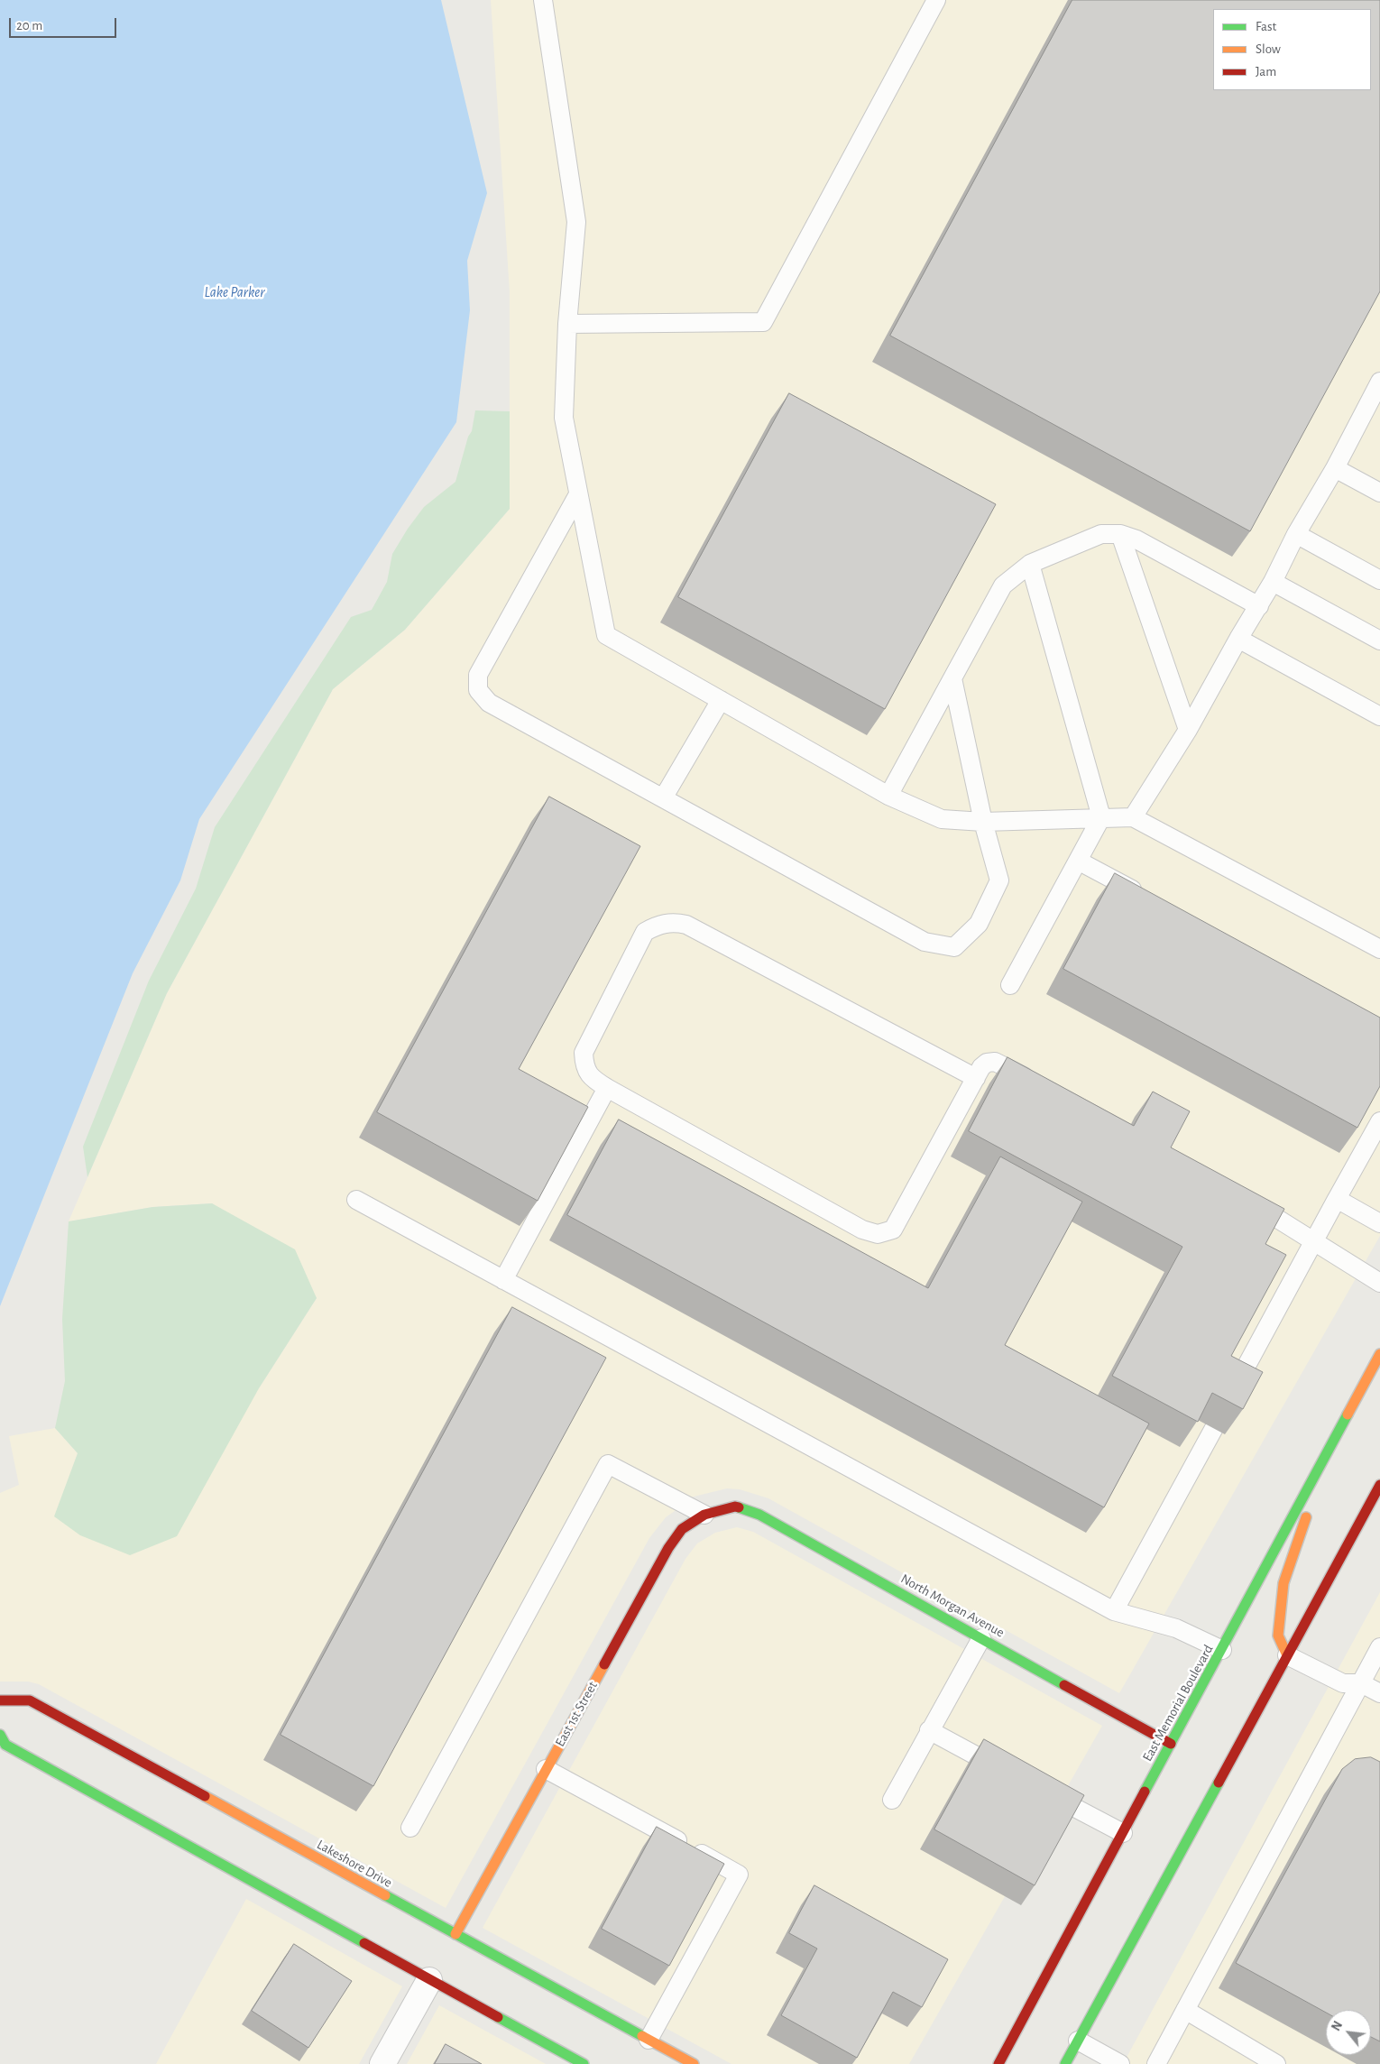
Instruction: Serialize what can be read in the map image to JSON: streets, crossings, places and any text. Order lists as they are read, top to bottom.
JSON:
{
  "streets": {
    "street": [
      "North Morgan Avenue",
      "East Memorial Boulevard",
      "East 1st Street",
      "Lakeshore Drive"
    ]
  },
  "crossings": [
    ["North Morgan Avenue", "East Memorial Boulevard"],
    ["North Morgan Avenue", "East 1st Street"],
    ["East 1st Street", "Lakeshore Drive"]
  ],
  "water": ["Lake Parker"],
  "legend": ["Fast", "Slow", "Jam"],
  "scale_bar": "20 m",
  "north": "top left"
}
